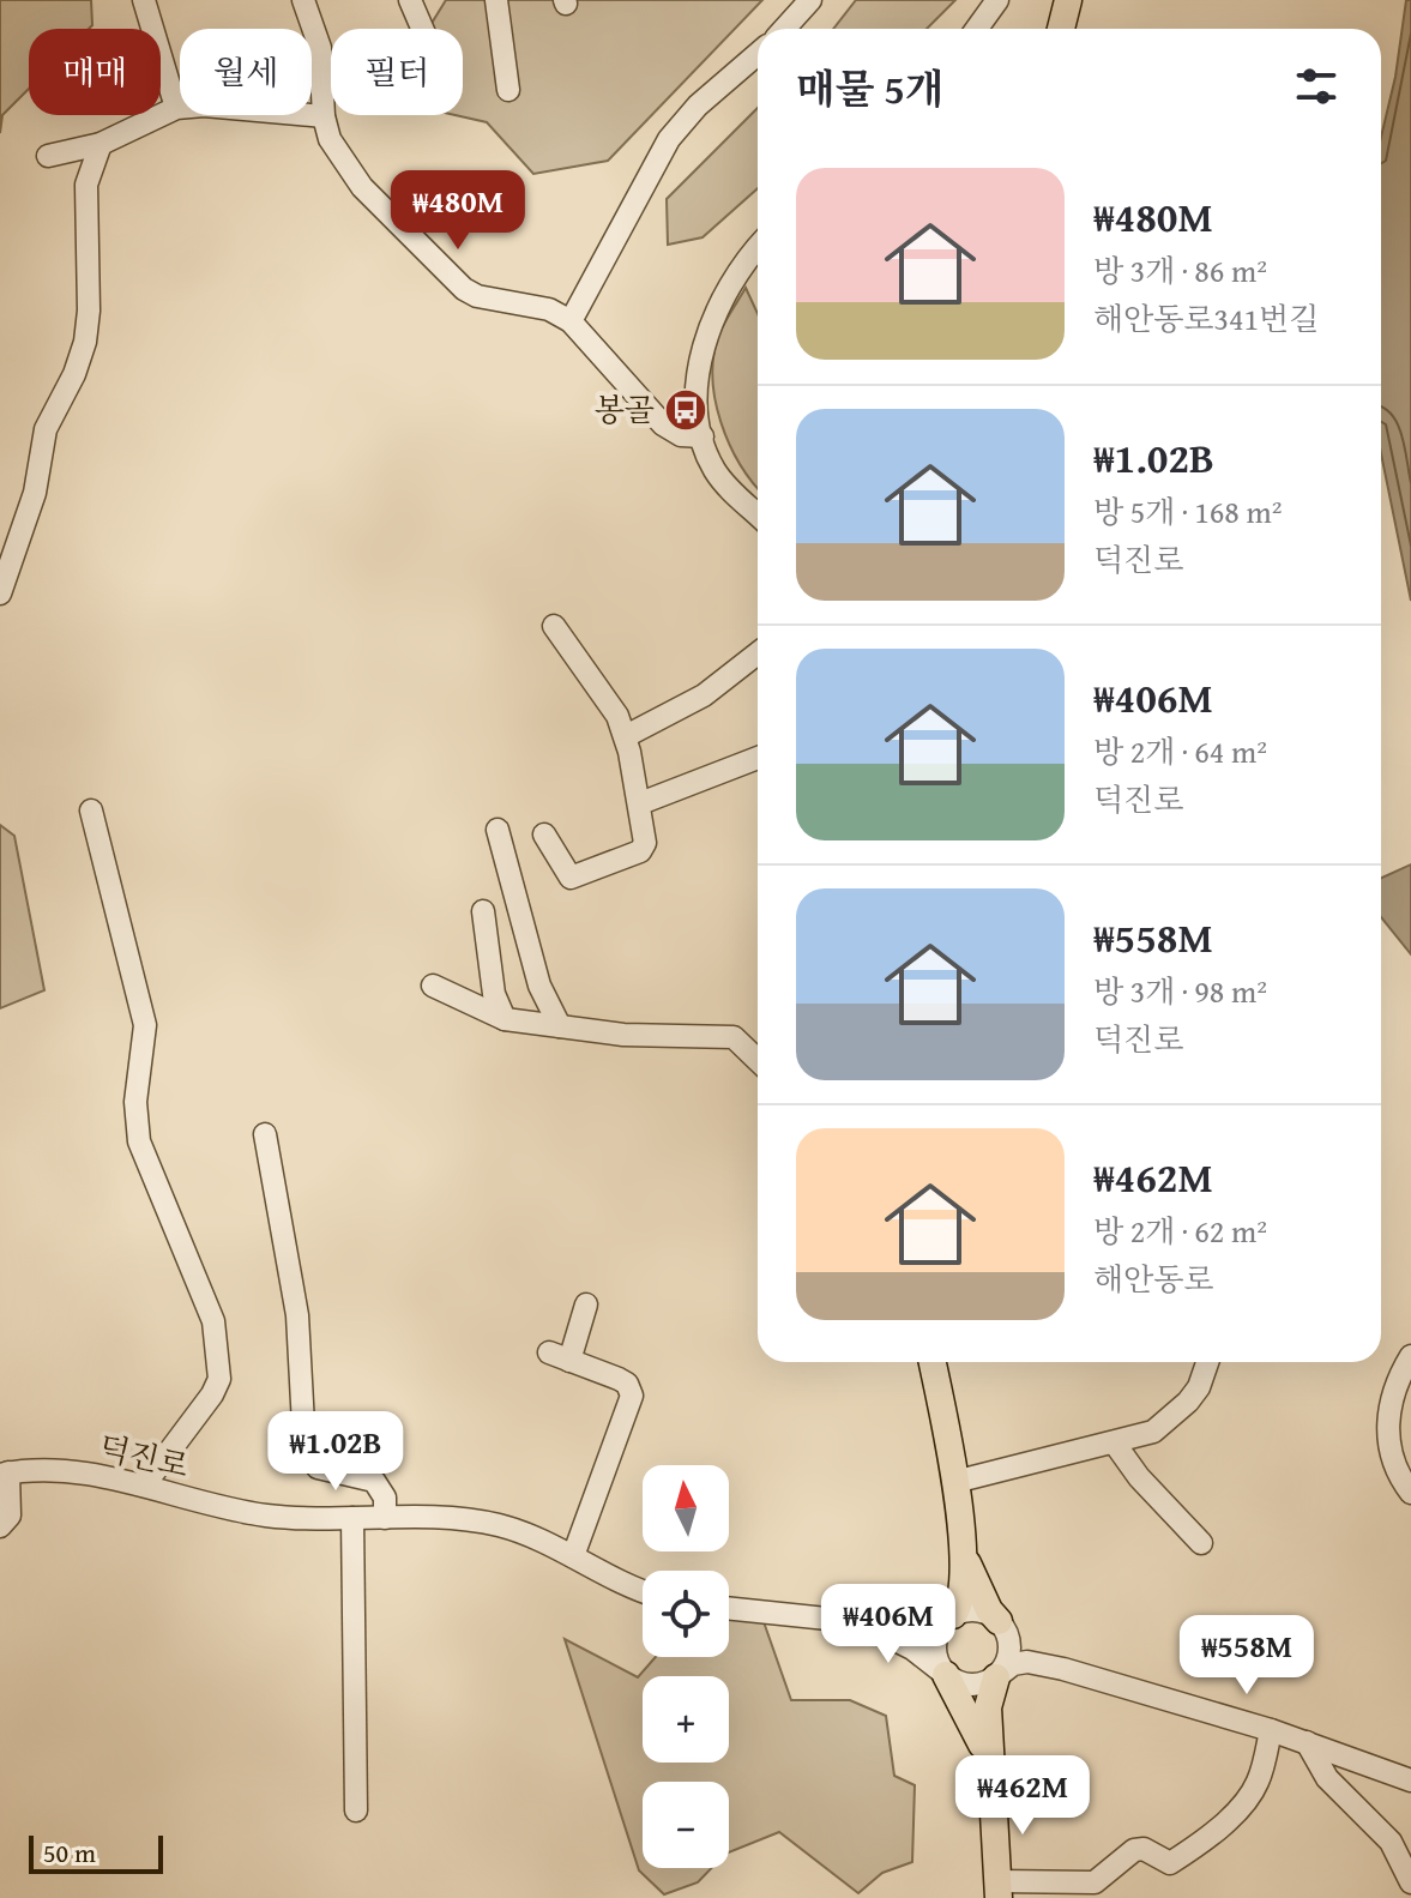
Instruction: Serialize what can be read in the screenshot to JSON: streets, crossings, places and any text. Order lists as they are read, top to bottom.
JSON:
{
  "streets": {
    "street": ["덕진로"]
  },
  "places": {
    "bus stop": ["봉골"]
  },
  "scale_bar": "50 m",
  "north": "top",
  "page": {
    "chip": ["매매", "월세", "필터"],
    "heading": "매물 5개",
    "list": [
      {
        "name": "₩480M",
        "note": "방 3개 · 86 m² · 해안동로341번길"
      },
      {
        "name": "₩1.02B",
        "note": "방 5개 · 168 m² · 덕진로"
      },
      {
        "name": "₩406M",
        "note": "방 2개 · 64 m² · 덕진로"
      },
      {
        "name": "₩558M",
        "note": "방 3개 · 98 m² · 덕진로"
      },
      {
        "name": "₩462M",
        "note": "방 2개 · 62 m² · 해안동로"
      }
    ],
    "price": [
      "₩480M",
      "₩1.02B",
      "₩406M",
      "₩558M",
      "₩462M"
    ],
    "map_buttons": ["+", "−"],
    "scale": "50 m"
  }
}
